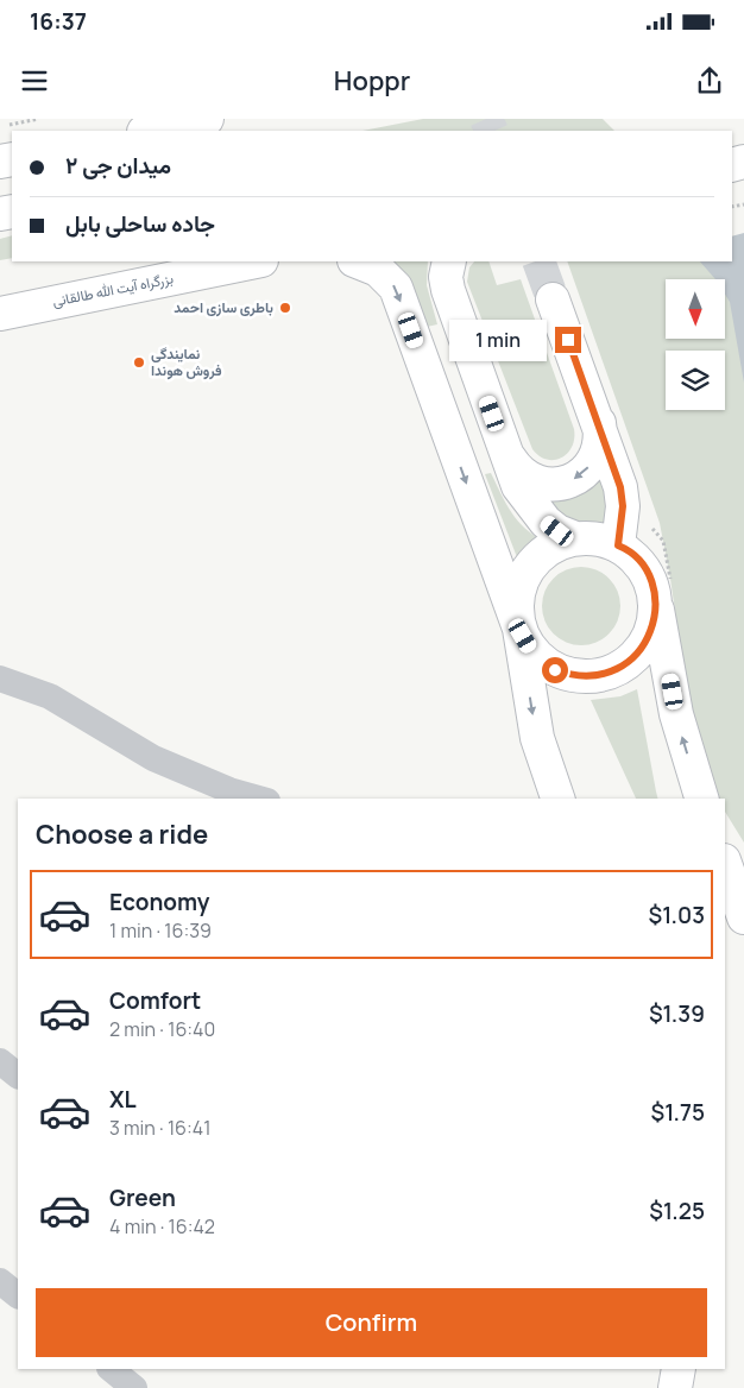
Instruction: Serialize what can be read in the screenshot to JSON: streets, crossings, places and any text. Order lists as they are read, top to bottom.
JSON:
{
  "streets": {
    "main road": ["بزرگراه آیت الله طالقانی"]
  },
  "places": ["باطری سازی احمد", "نمایندگی فروش هوندا"],
  "north": "bottom",
  "page": {
    "status": "16:37",
    "header": "Hoppr",
    "banner": ["میدان جی ۲", "جاده ساحلی بابل"],
    "bubble": "1 min",
    "heading": "Choose a ride",
    "list": [
      {
        "name": "Economy",
        "note": "1 min · 16:39",
        "value": "$1.03"
      },
      {
        "name": "Comfort",
        "note": "2 min · 16:40",
        "value": "$1.39"
      },
      {
        "name": "XL",
        "note": "3 min · 16:41",
        "value": "$1.75"
      },
      {
        "name": "Green",
        "note": "4 min · 16:42",
        "value": "$1.25"
      }
    ],
    "buttons": "Confirm"
  }
}
